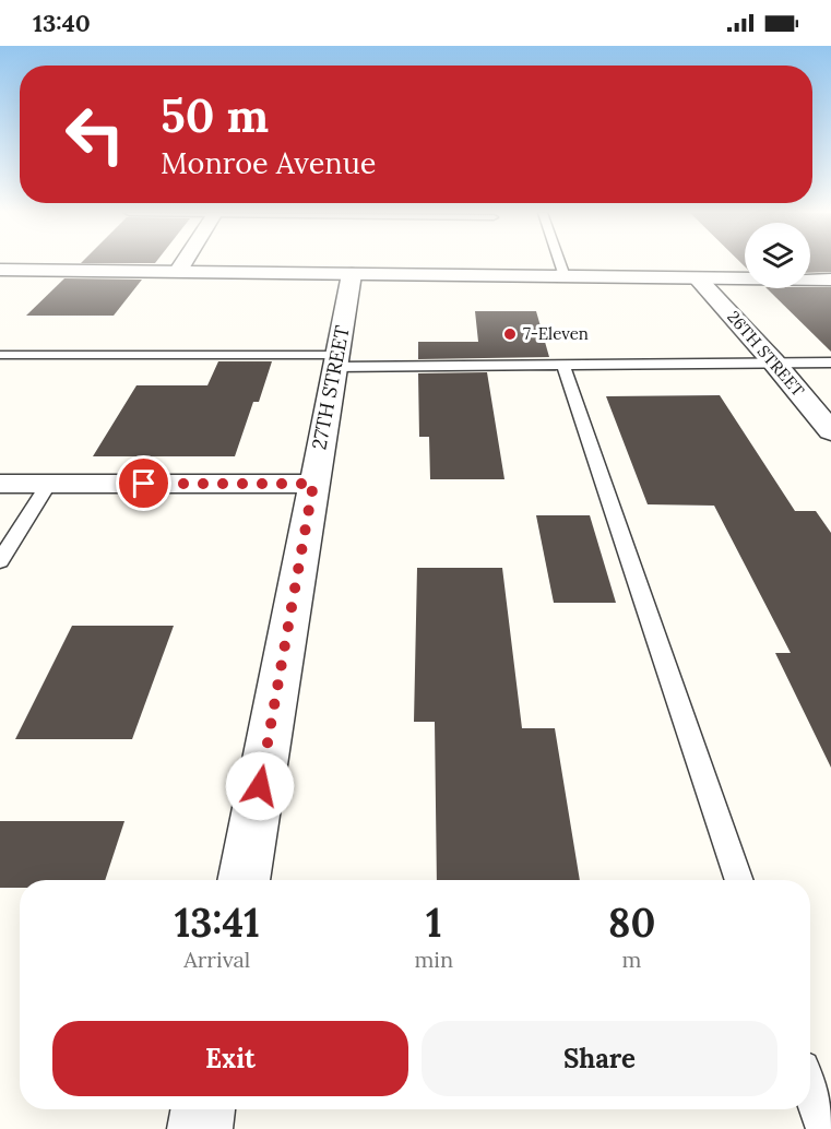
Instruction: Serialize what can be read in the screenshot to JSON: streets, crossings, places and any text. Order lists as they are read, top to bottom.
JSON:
{
  "streets": {
    "street": ["26TH STREET", "27TH STREET"]
  },
  "places": ["7-Eleven"],
  "page": {
    "status": "13:40",
    "turn": ["50 m", "Monroe Avenue"],
    "eta": [
      "13:41",
      "Arrival",
      "1",
      "min",
      "80",
      "m"
    ],
    "buttons": ["Exit", "Share"]
  }
}
